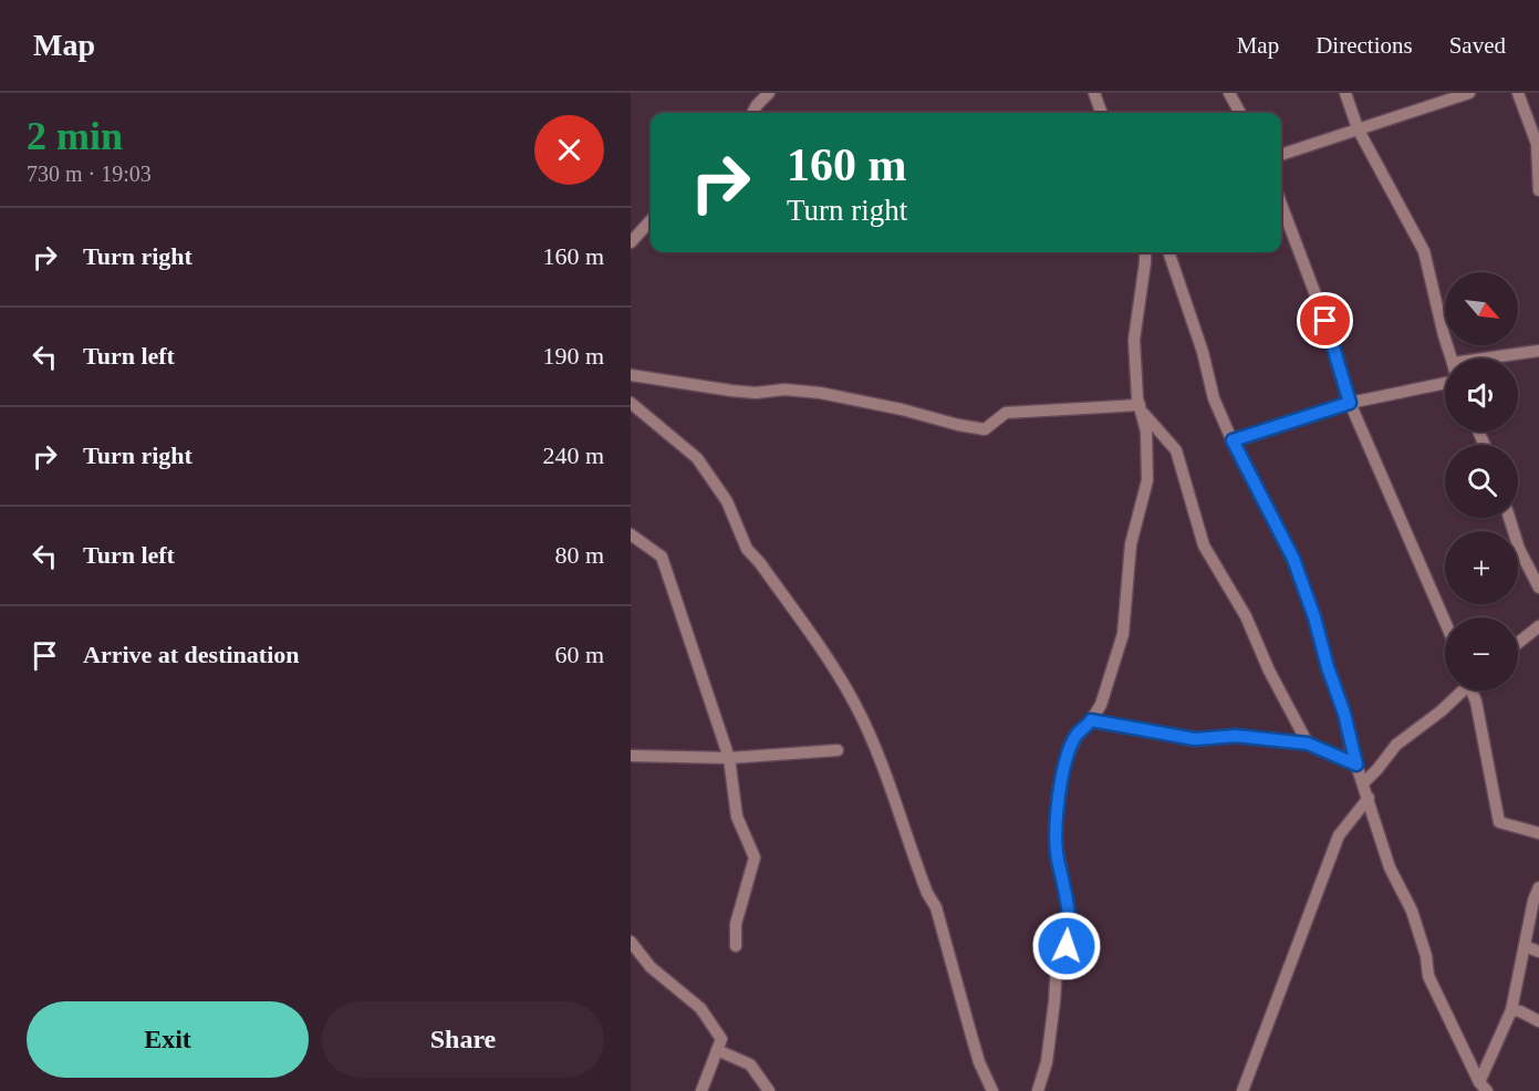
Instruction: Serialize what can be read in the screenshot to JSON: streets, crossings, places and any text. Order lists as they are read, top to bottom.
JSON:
{
  "north": "bottom right",
  "page": {
    "header": "Map",
    "nav": ["Map", "Directions", "Saved"],
    "heading": ["2 min", "730 m · 19:03"],
    "turn": ["160 m", "Turn right"],
    "list": [
      {
        "name": "Turn right",
        "value": "160 m"
      },
      {
        "name": "Turn left",
        "value": "190 m"
      },
      {
        "name": "Turn right",
        "value": "240 m"
      },
      {
        "name": "Turn left",
        "value": "80 m"
      },
      {
        "name": "Arrive at destination",
        "value": "60 m"
      }
    ],
    "map_buttons": ["+", "−"],
    "buttons": ["Exit", "Share"]
  }
}
